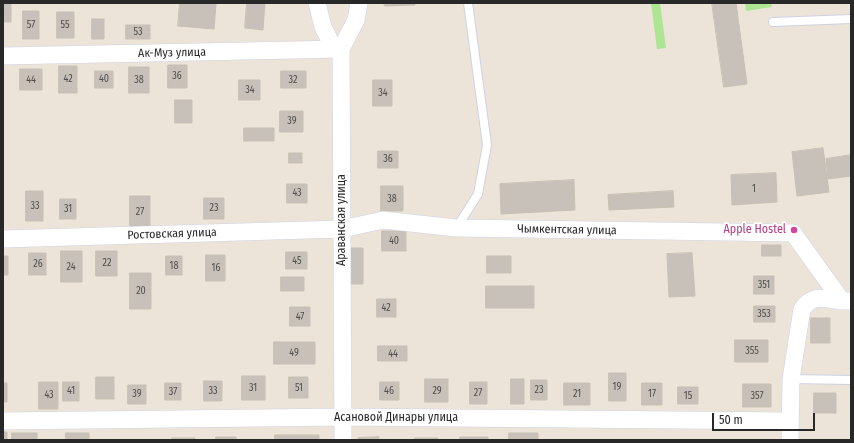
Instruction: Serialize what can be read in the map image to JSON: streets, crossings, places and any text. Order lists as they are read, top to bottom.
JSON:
{
  "streets": {
    "street": [
      "Ак-Муз улица",
      "Араванская улица",
      "Чымкентская улица",
      "Ростовская улица",
      "Асановой Динары улица"
    ]
  },
  "crossings": [
    ["Ак-Муз улица", "Араванская улица"],
    ["Араванская улица", "Чымкентская улица"],
    ["Араванская улица", "Ростовская улица"],
    ["Араванская улица", "Асановой Динары улица"],
    ["Чымкентская улица", "Ростовская улица"]
  ],
  "places": ["Apple Hostel"],
  "house_numbers": [
    "57",
    "55",
    "53",
    "36",
    "42",
    "40",
    "44",
    "38",
    "32",
    "34",
    "34",
    "39",
    "36",
    "1",
    "43",
    "38",
    "33",
    "23",
    "31",
    "27",
    "40",
    "45",
    "22",
    "26",
    "18",
    "24",
    "16",
    "351",
    "20",
    "42",
    "353",
    "47",
    "355",
    "49",
    "44",
    "19",
    "31",
    "51",
    "23",
    "41",
    "33",
    "46",
    "29",
    "37",
    "27",
    "39",
    "21",
    "17",
    "43",
    "15",
    "357"
  ],
  "scale_bar": "50 m"
}
